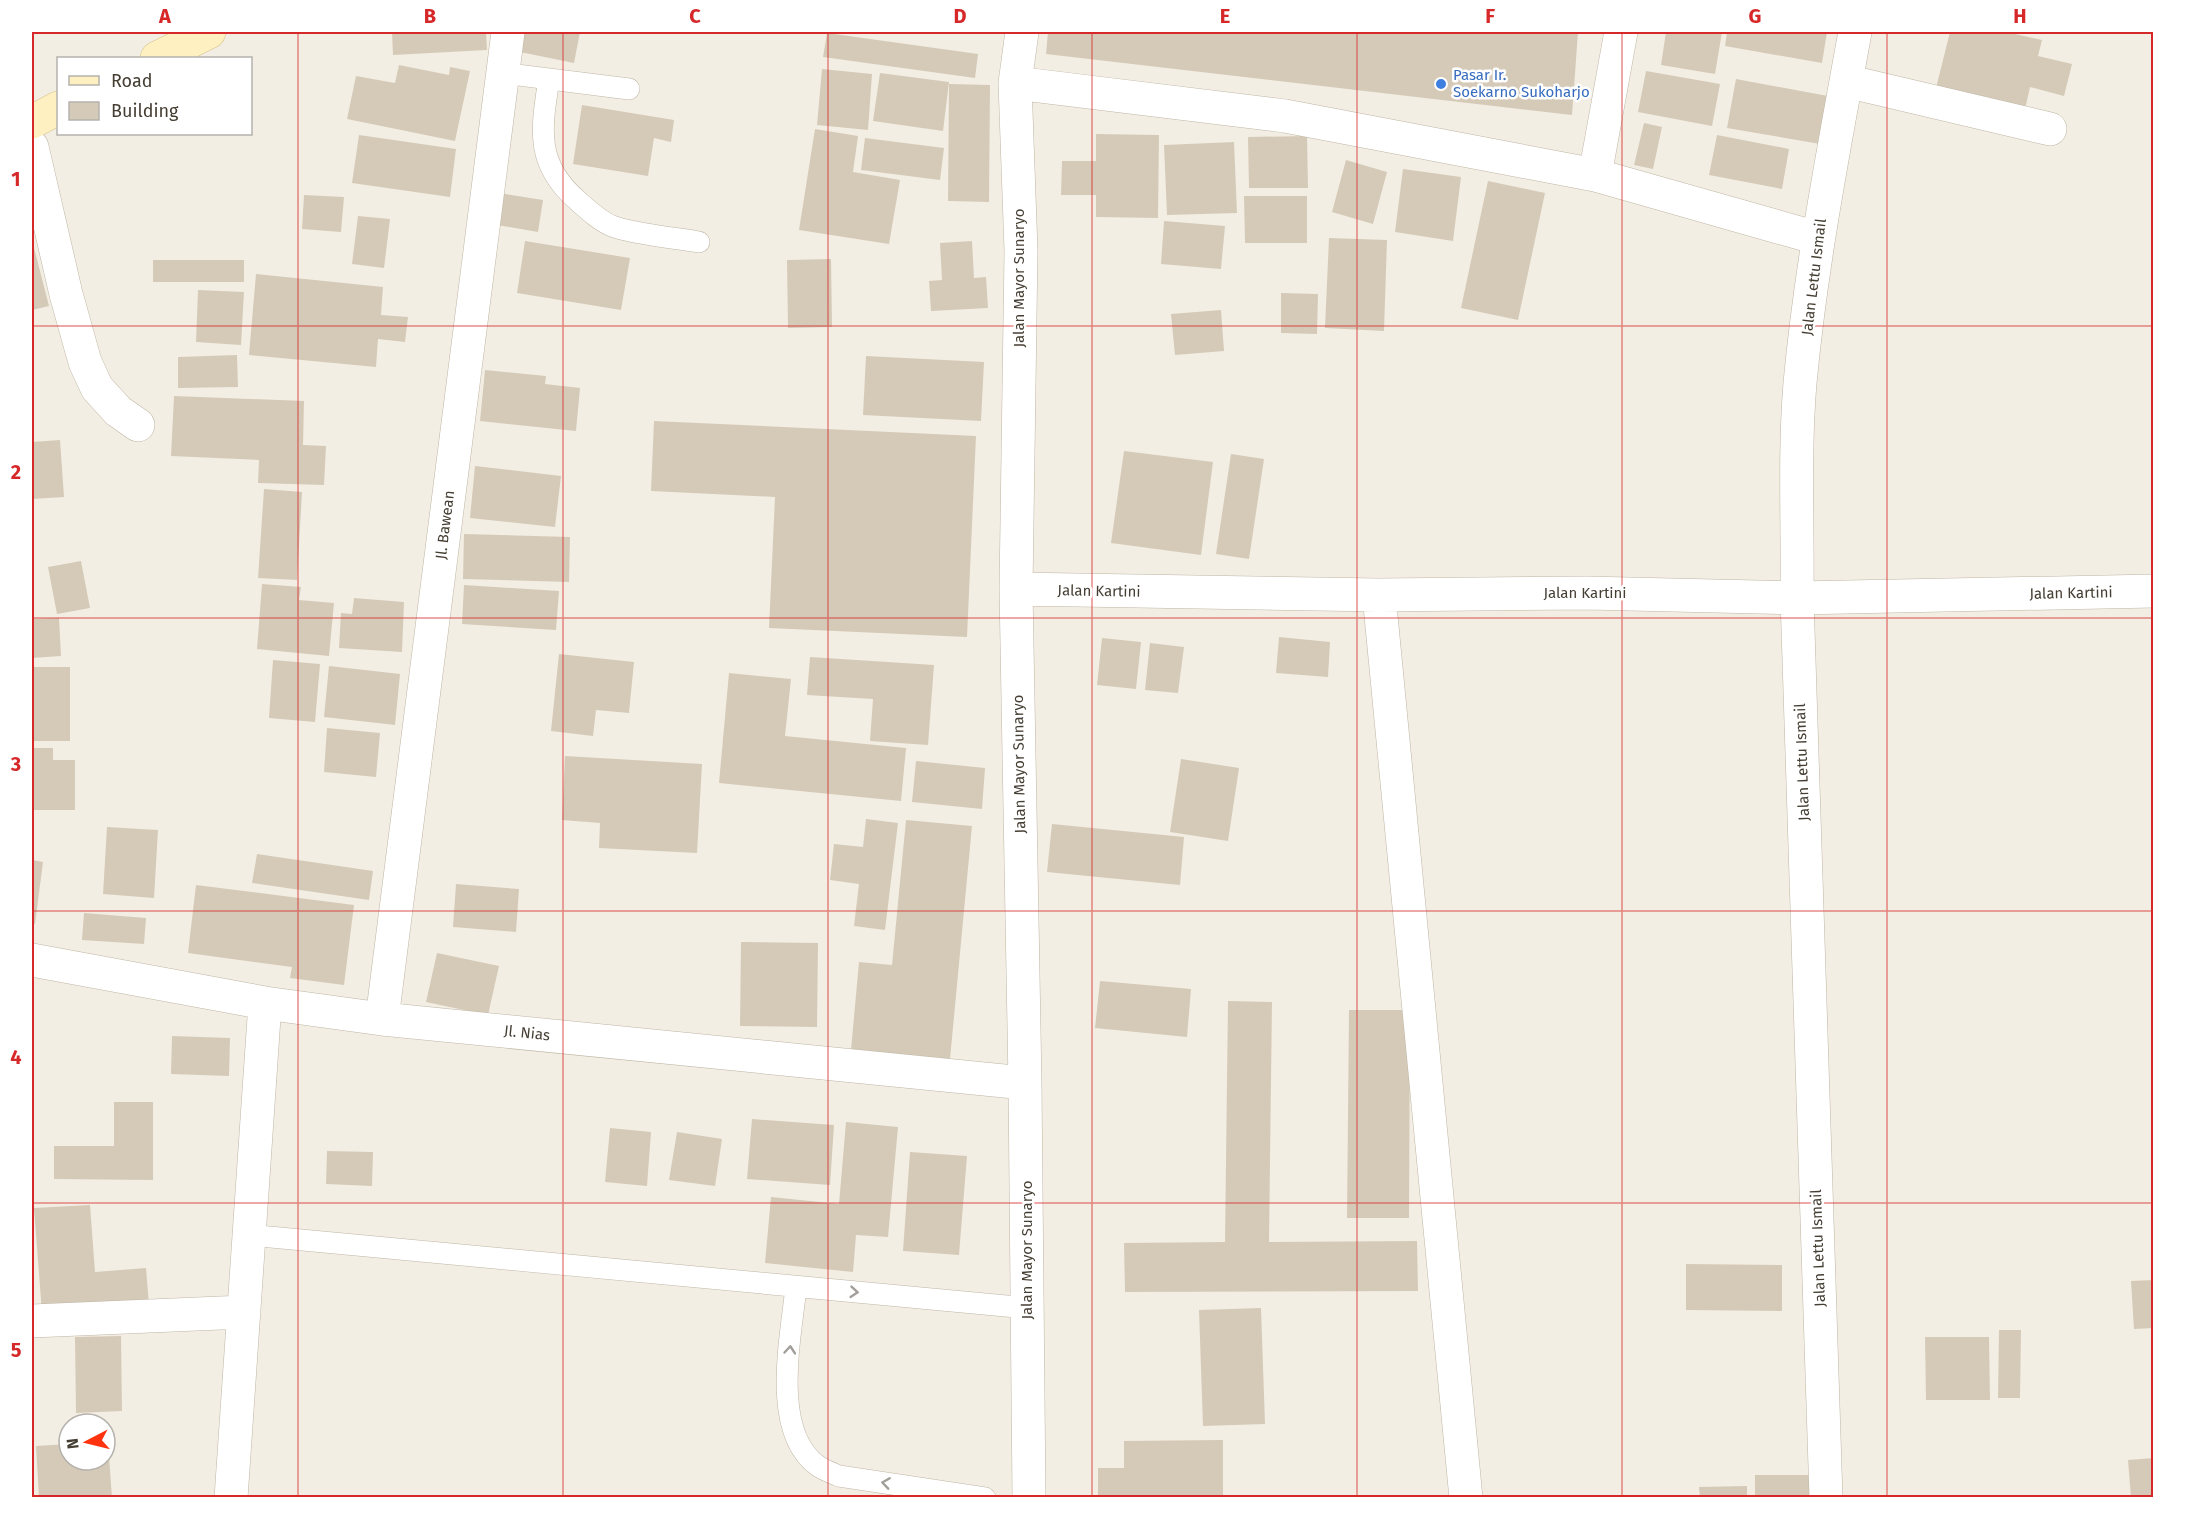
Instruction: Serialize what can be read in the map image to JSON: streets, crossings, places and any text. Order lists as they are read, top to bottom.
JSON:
{
  "streets": {
    "street": [
      "Jalan Lettu Ismail",
      "Jalan Mayor Sunaryo",
      "Jl. Bawean",
      "Jalan Kartini",
      "Jl. Nias"
    ]
  },
  "crossings": [
    ["Jalan Lettu Ismail", "Jalan Kartini"],
    ["Jalan Mayor Sunaryo", "Jalan Kartini"],
    ["Jalan Mayor Sunaryo", "Jl. Nias"],
    ["Jl. Bawean", "Jl. Nias"]
  ],
  "places": ["Pasar Ir. Soekarno Sukoharjo"],
  "legend": ["Road", "Building"],
  "north": "left",
  "grid": {
    "columns": [
      "A",
      "B",
      "C",
      "D",
      "E",
      "F",
      "G",
      "H"
    ],
    "rows": [
      "1",
      "2",
      "3",
      "4",
      "5"
    ]
  }
}
